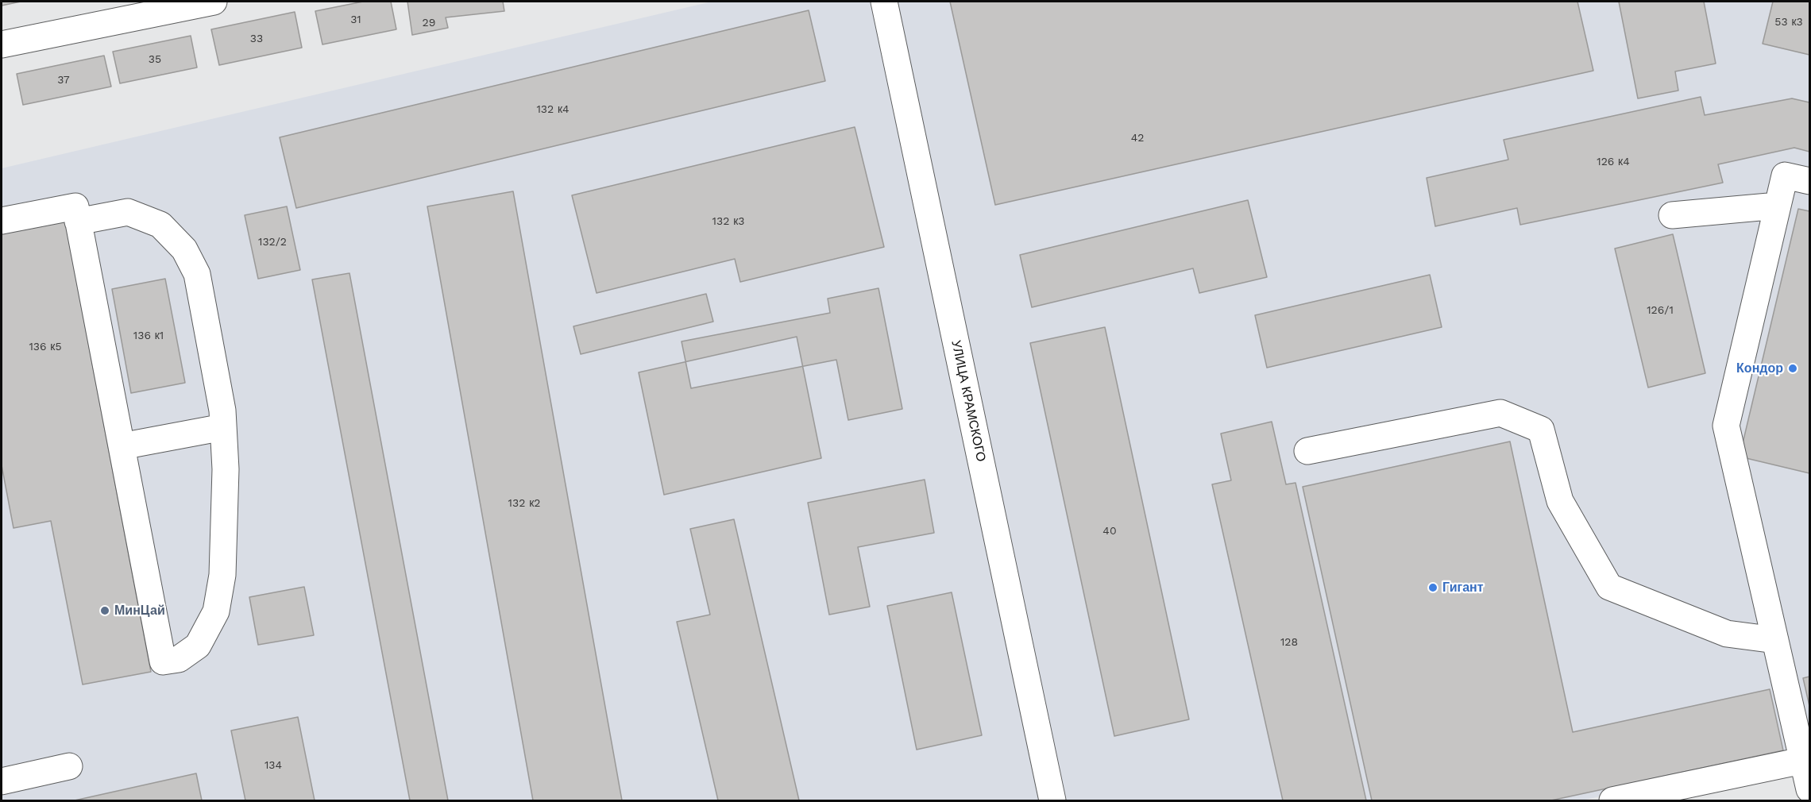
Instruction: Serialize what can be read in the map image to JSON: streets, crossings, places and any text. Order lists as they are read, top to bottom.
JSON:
{
  "streets": {
    "street": ["УЛИЦА КРАМСКОГО"]
  },
  "places": ["Кондор", "Гигант", "МинЦай"],
  "house_numbers": [
    "31",
    "53 к3",
    "29",
    "33",
    "35",
    "37",
    "132 к4",
    "42",
    "126 к4",
    "132 к3",
    "132/2",
    "126/1",
    "136 к1",
    "136 к5",
    "132 к2",
    "40",
    "128",
    "134"
  ]
}
